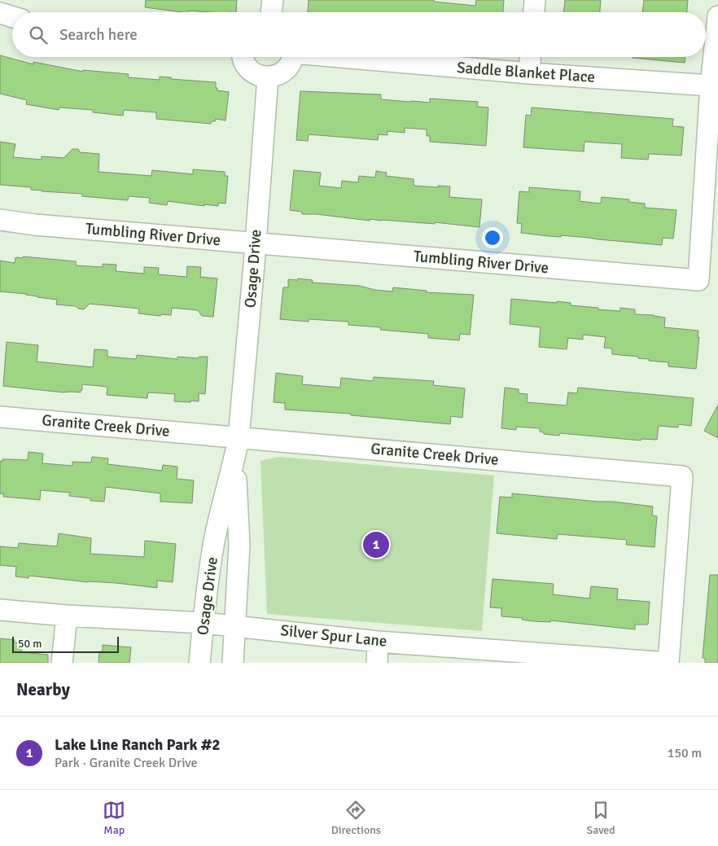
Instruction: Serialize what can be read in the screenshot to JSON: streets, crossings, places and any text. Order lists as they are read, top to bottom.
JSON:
{
  "streets": {
    "street": [
      "Saddle Blanket Place",
      "Tumbling River Drive",
      "Osage Drive",
      "Granite Creek Drive",
      "Silver Spur Lane"
    ]
  },
  "crossings": [
    ["Saddle Blanket Place", "Tumbling River Drive"],
    ["Tumbling River Drive", "Osage Drive"],
    ["Osage Drive", "Granite Creek Drive"],
    ["Osage Drive", "Silver Spur Lane"],
    ["Granite Creek Drive", "Silver Spur Lane"]
  ],
  "scale_bar": "50 m",
  "page": {
    "search": "Search here",
    "pins": "1",
    "scale": "50 m",
    "heading": "Nearby",
    "list": [
      {
        "mark": "1",
        "name": "Lake Line Ranch Park #2",
        "note": "Park · Granite Creek Drive",
        "value": "150 m"
      }
    ],
    "nav": ["Map", "Directions", "Saved"]
  }
}
